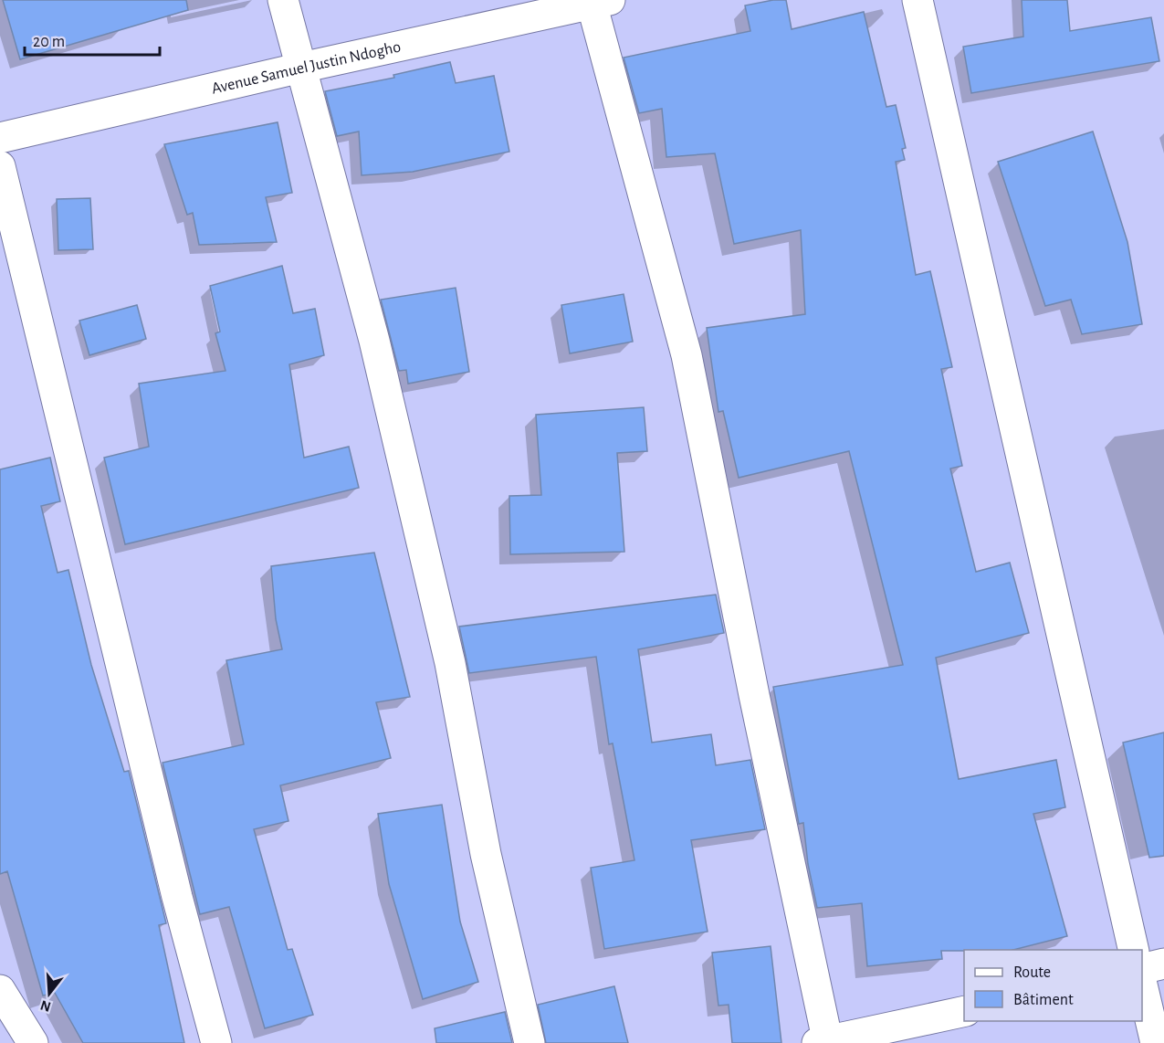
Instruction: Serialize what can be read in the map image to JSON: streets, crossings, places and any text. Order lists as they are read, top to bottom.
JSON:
{
  "streets": {
    "street": ["Avenue Samuel Justin Ndogho"]
  },
  "legend": ["Route", "Bâtiment"],
  "scale_bar": "20 m",
  "north": "bottom"
}
